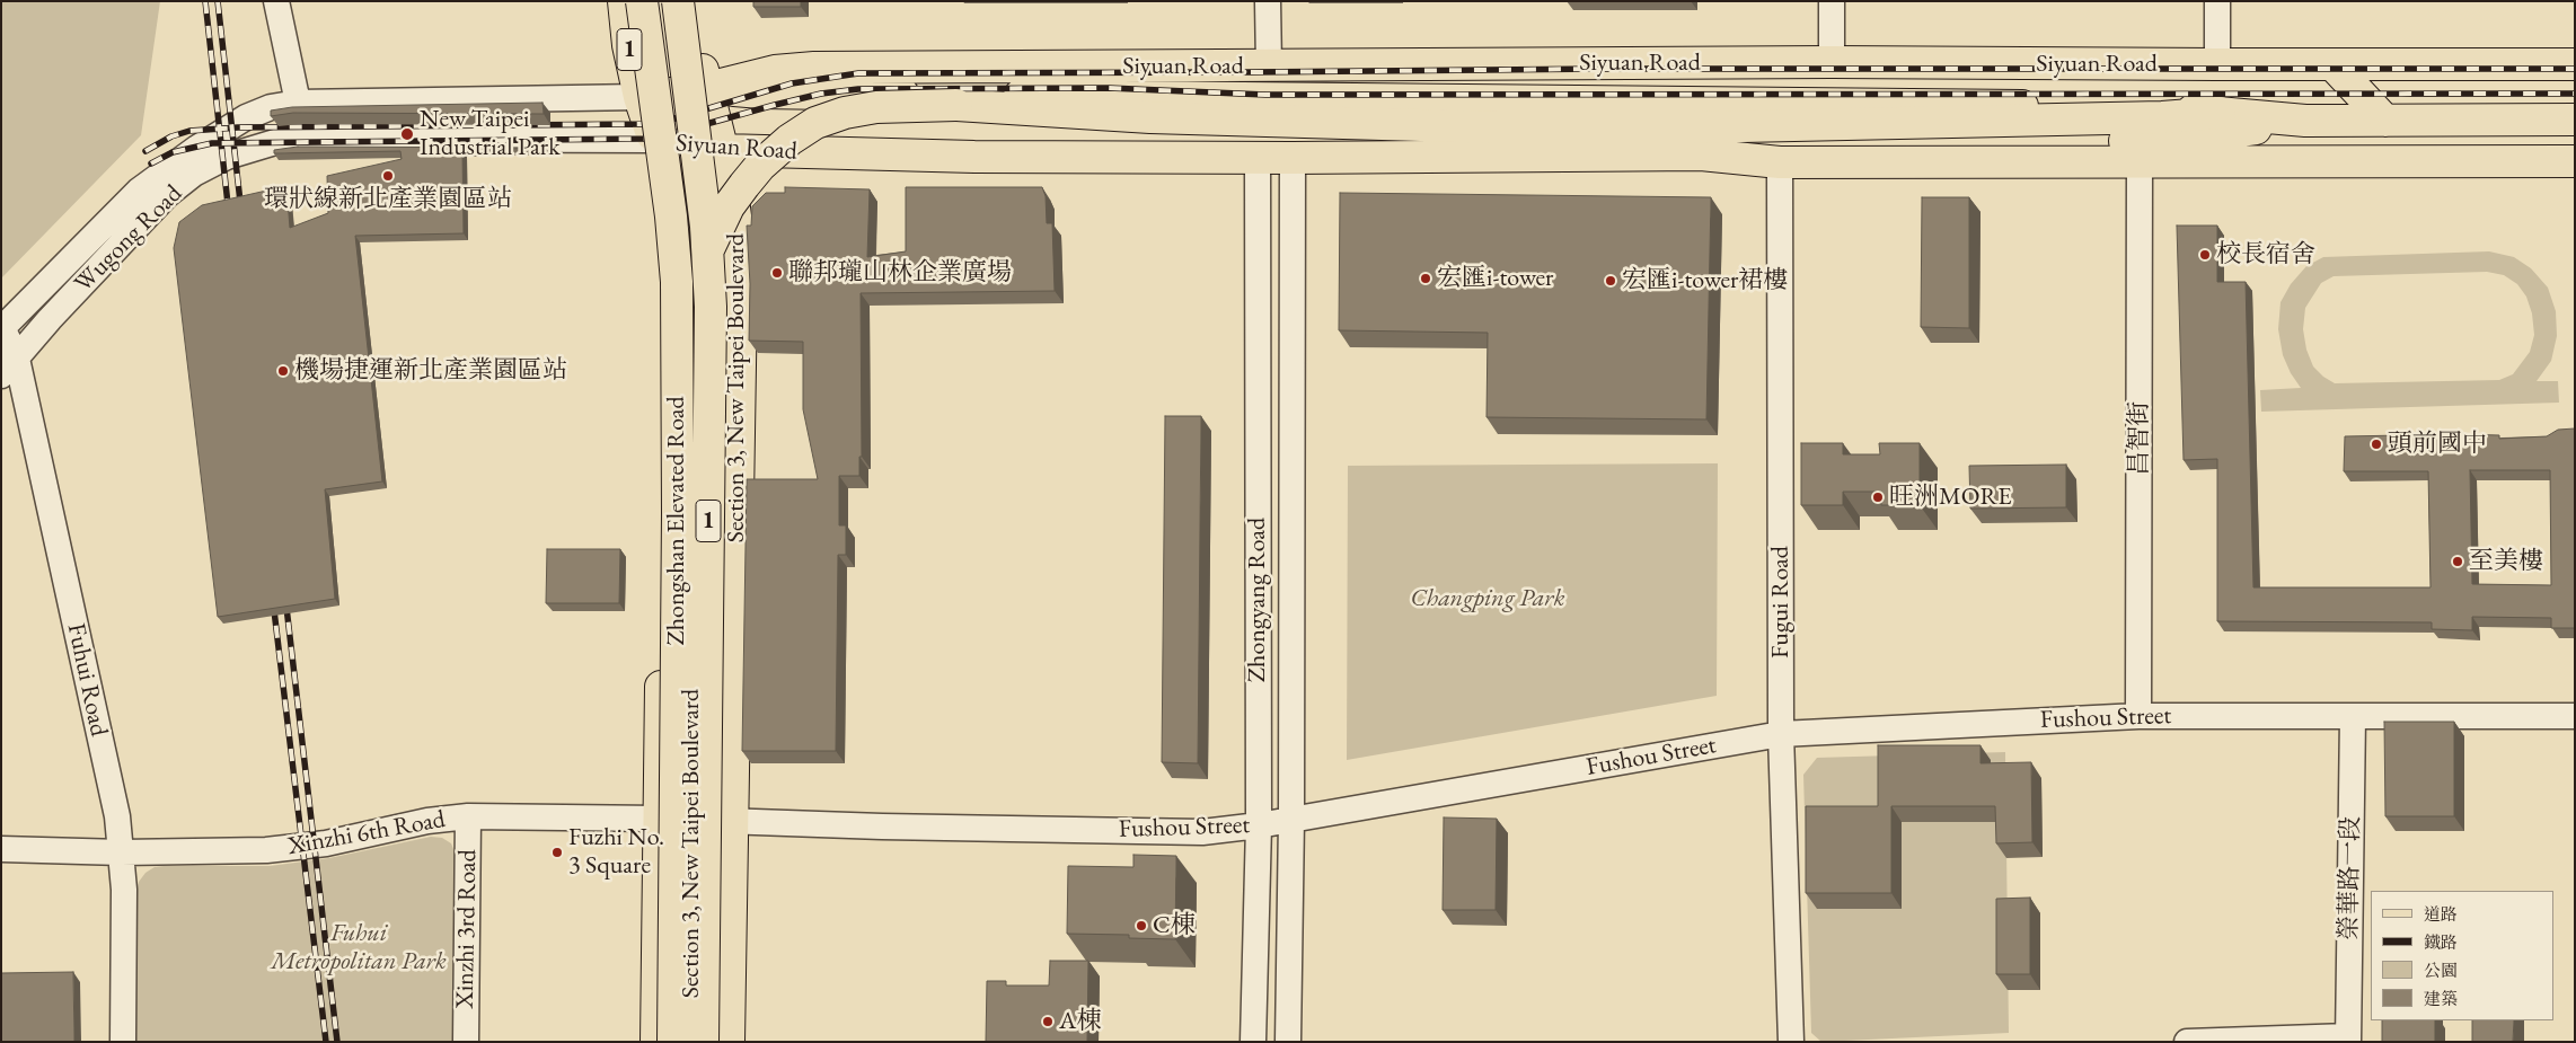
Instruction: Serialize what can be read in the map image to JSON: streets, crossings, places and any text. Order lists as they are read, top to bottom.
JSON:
{
  "streets": {
    "main road": [
      "1",
      "Siyuan Road",
      "Section 3, New Taipei Boulevard",
      "Zhongshan Elevated Road"
    ],
    "street": [
      "Wugong Road",
      "昌智街",
      "Zhongyang Road",
      "Fugui Road",
      "Fuhui Road",
      "Fushou Street",
      "Xinzhi 6th Road",
      "榮華路一段",
      "Xinzhi 3rd Road"
    ]
  },
  "crossings": [
    ["1", "Siyuan Road"],
    ["1", "Wugong Road"],
    ["1", "Section 3, New Taipei Boulevard"],
    ["Siyuan Road", "Wugong Road"],
    ["Siyuan Road", "Section 3, New Taipei Boulevard"],
    ["Siyuan Road", "昌智街"],
    ["Siyuan Road", "Zhongyang Road"],
    ["Siyuan Road", "Fugui Road"],
    ["Wugong Road", "Section 3, New Taipei Boulevard"],
    ["Wugong Road", "Fuhui Road"],
    ["Section 3, New Taipei Boulevard", "Fushou Street"],
    ["Section 3, New Taipei Boulevard", "Xinzhi 6th Road"],
    ["昌智街", "Fushou Street"],
    ["Zhongyang Road", "Fushou Street"],
    ["Fugui Road", "Fushou Street"],
    ["Fuhui Road", "Xinzhi 6th Road"],
    ["Fushou Street", "Xinzhi 6th Road"],
    ["Fushou Street", "榮華路一段"],
    ["Xinzhi 6th Road", "Xinzhi 3rd Road"]
  ],
  "parks": ["Changping Park", "Fuhui Metropolitan Park"],
  "places": [
    "New Taipei Industrial Park",
    "環狀線新北產業園區站",
    "校長宿舍",
    "聯邦瓏山林企業廣場",
    "宏匯i-tower",
    "宏匯i-tower裙樓",
    "機場捷運新北產業園區站",
    "頭前國中",
    "旺洲MORE",
    "至美樓",
    "Fuzhi No. 3 Square",
    "C棟",
    "A棟"
  ],
  "legend": [
    "道路",
    "鐵路",
    "公園",
    "建築"
  ]
}
